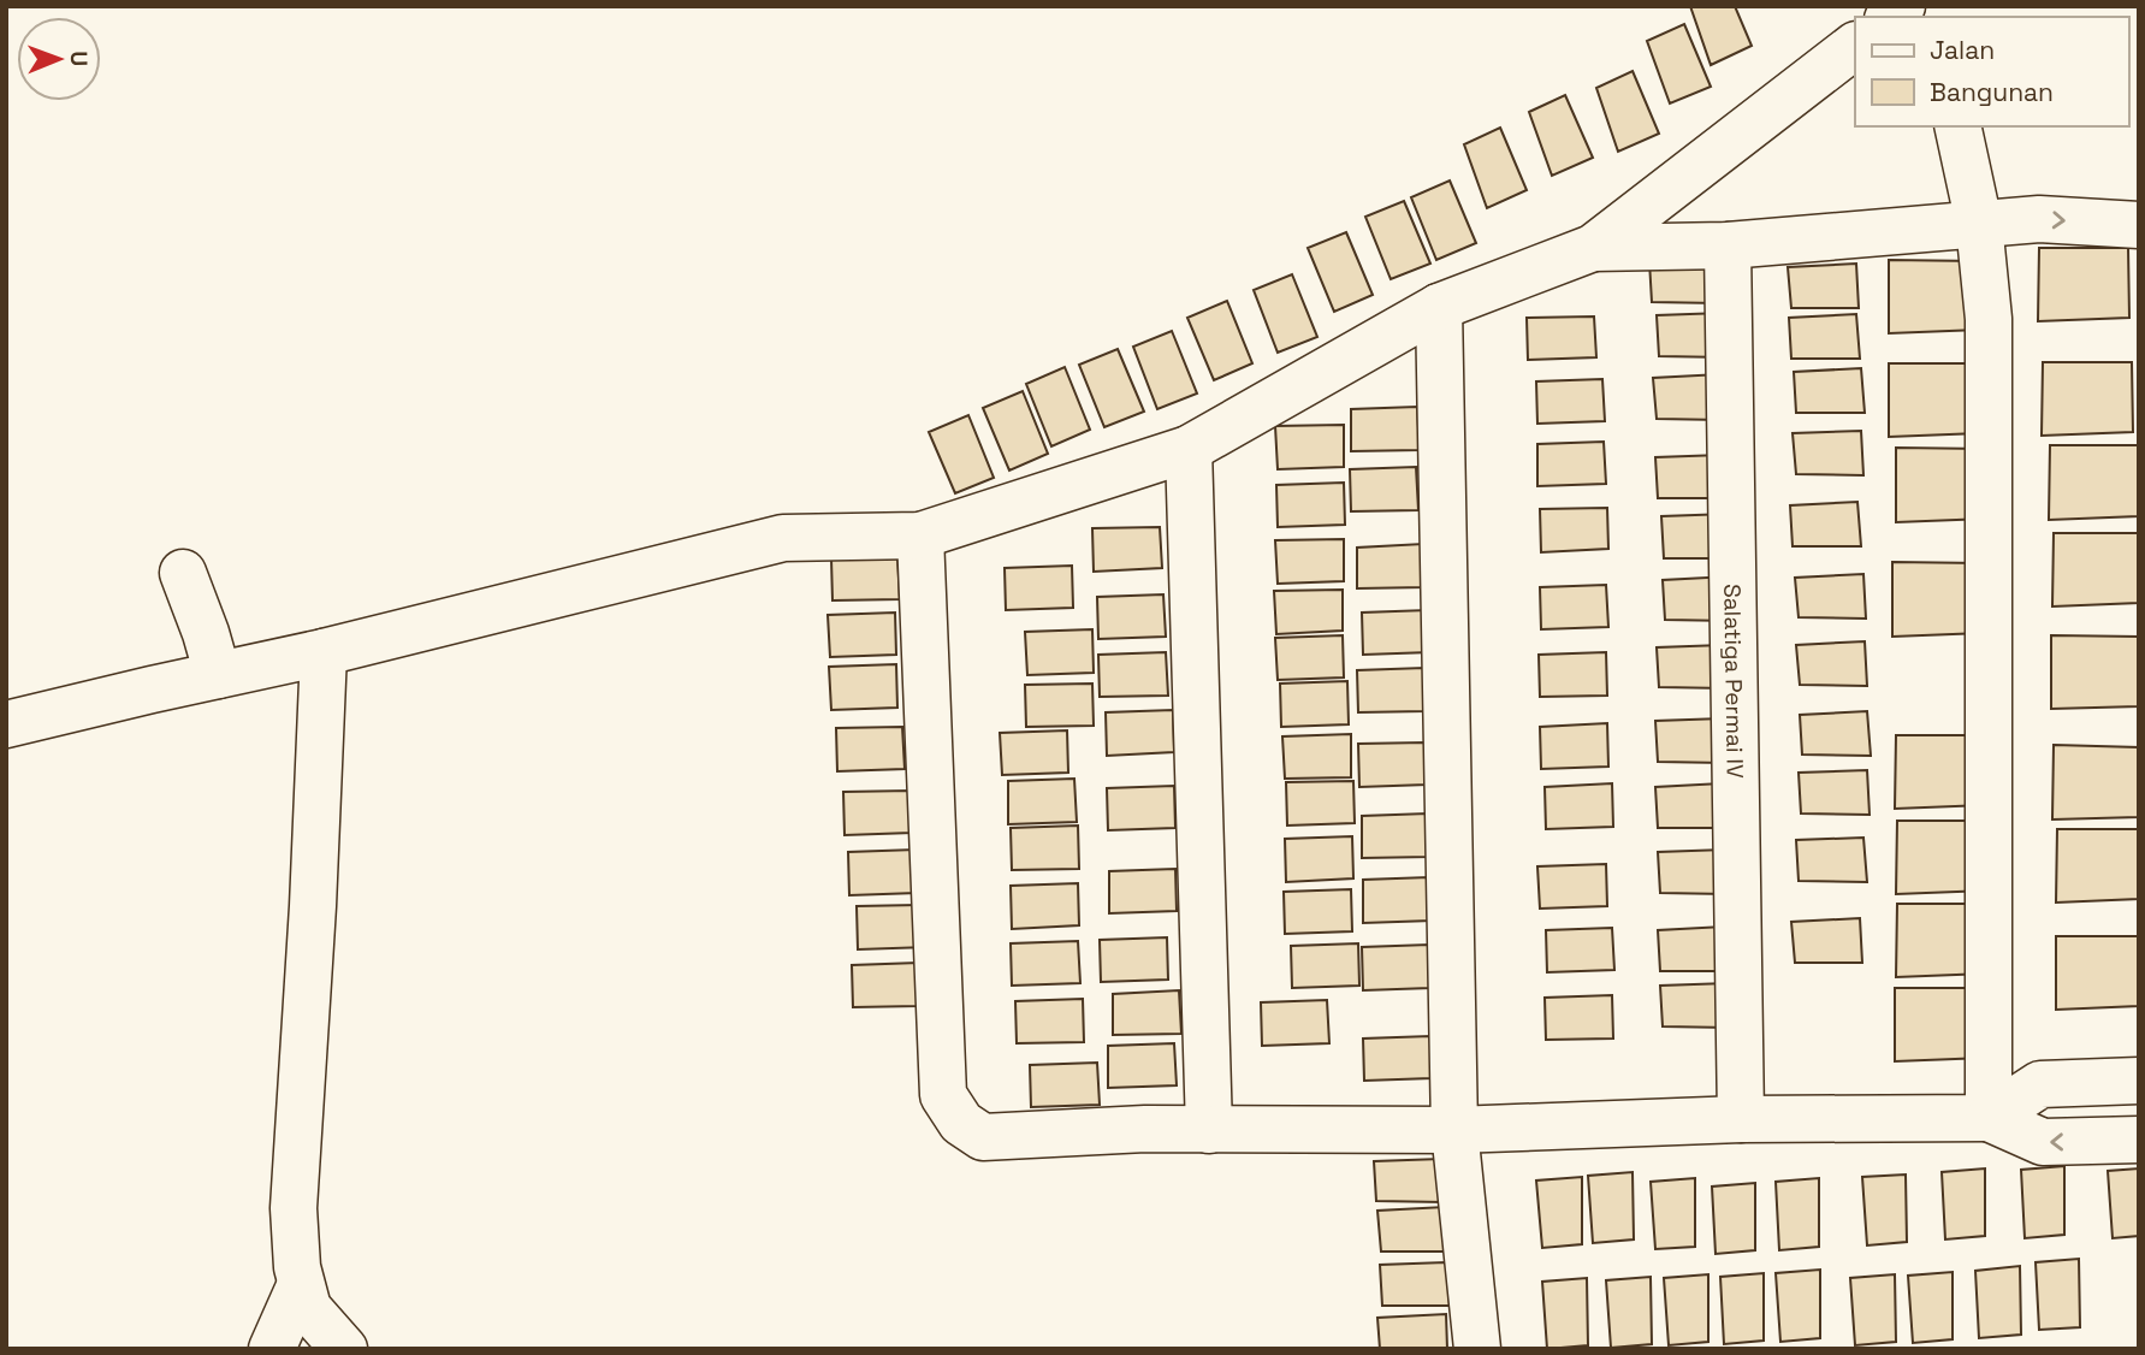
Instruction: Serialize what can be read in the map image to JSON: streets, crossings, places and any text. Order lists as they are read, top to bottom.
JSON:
{
  "streets": {
    "street": ["Salatiga Permai IV"]
  },
  "legend": ["Jalan", "Bangunan"],
  "north": "right"
}
